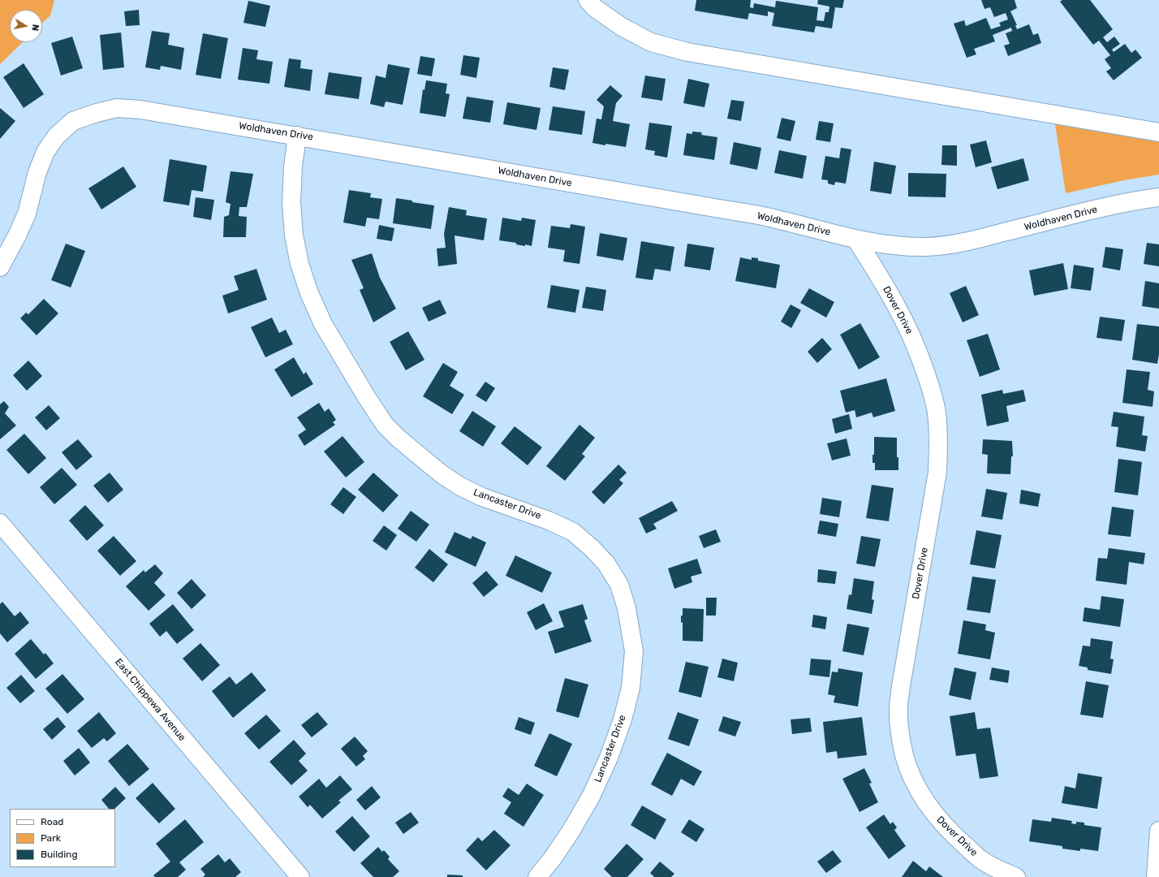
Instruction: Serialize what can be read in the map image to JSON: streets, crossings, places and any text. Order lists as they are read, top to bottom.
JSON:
{
  "streets": {
    "street": [
      "Woldhaven Drive",
      "Dover Drive",
      "Lancaster Drive",
      "East Chippewa Avenue"
    ]
  },
  "crossings": [
    ["Woldhaven Drive", "Dover Drive"],
    ["Woldhaven Drive", "Lancaster Drive"]
  ],
  "legend": ["Road", "Park", "Building"],
  "north": "right"
}
